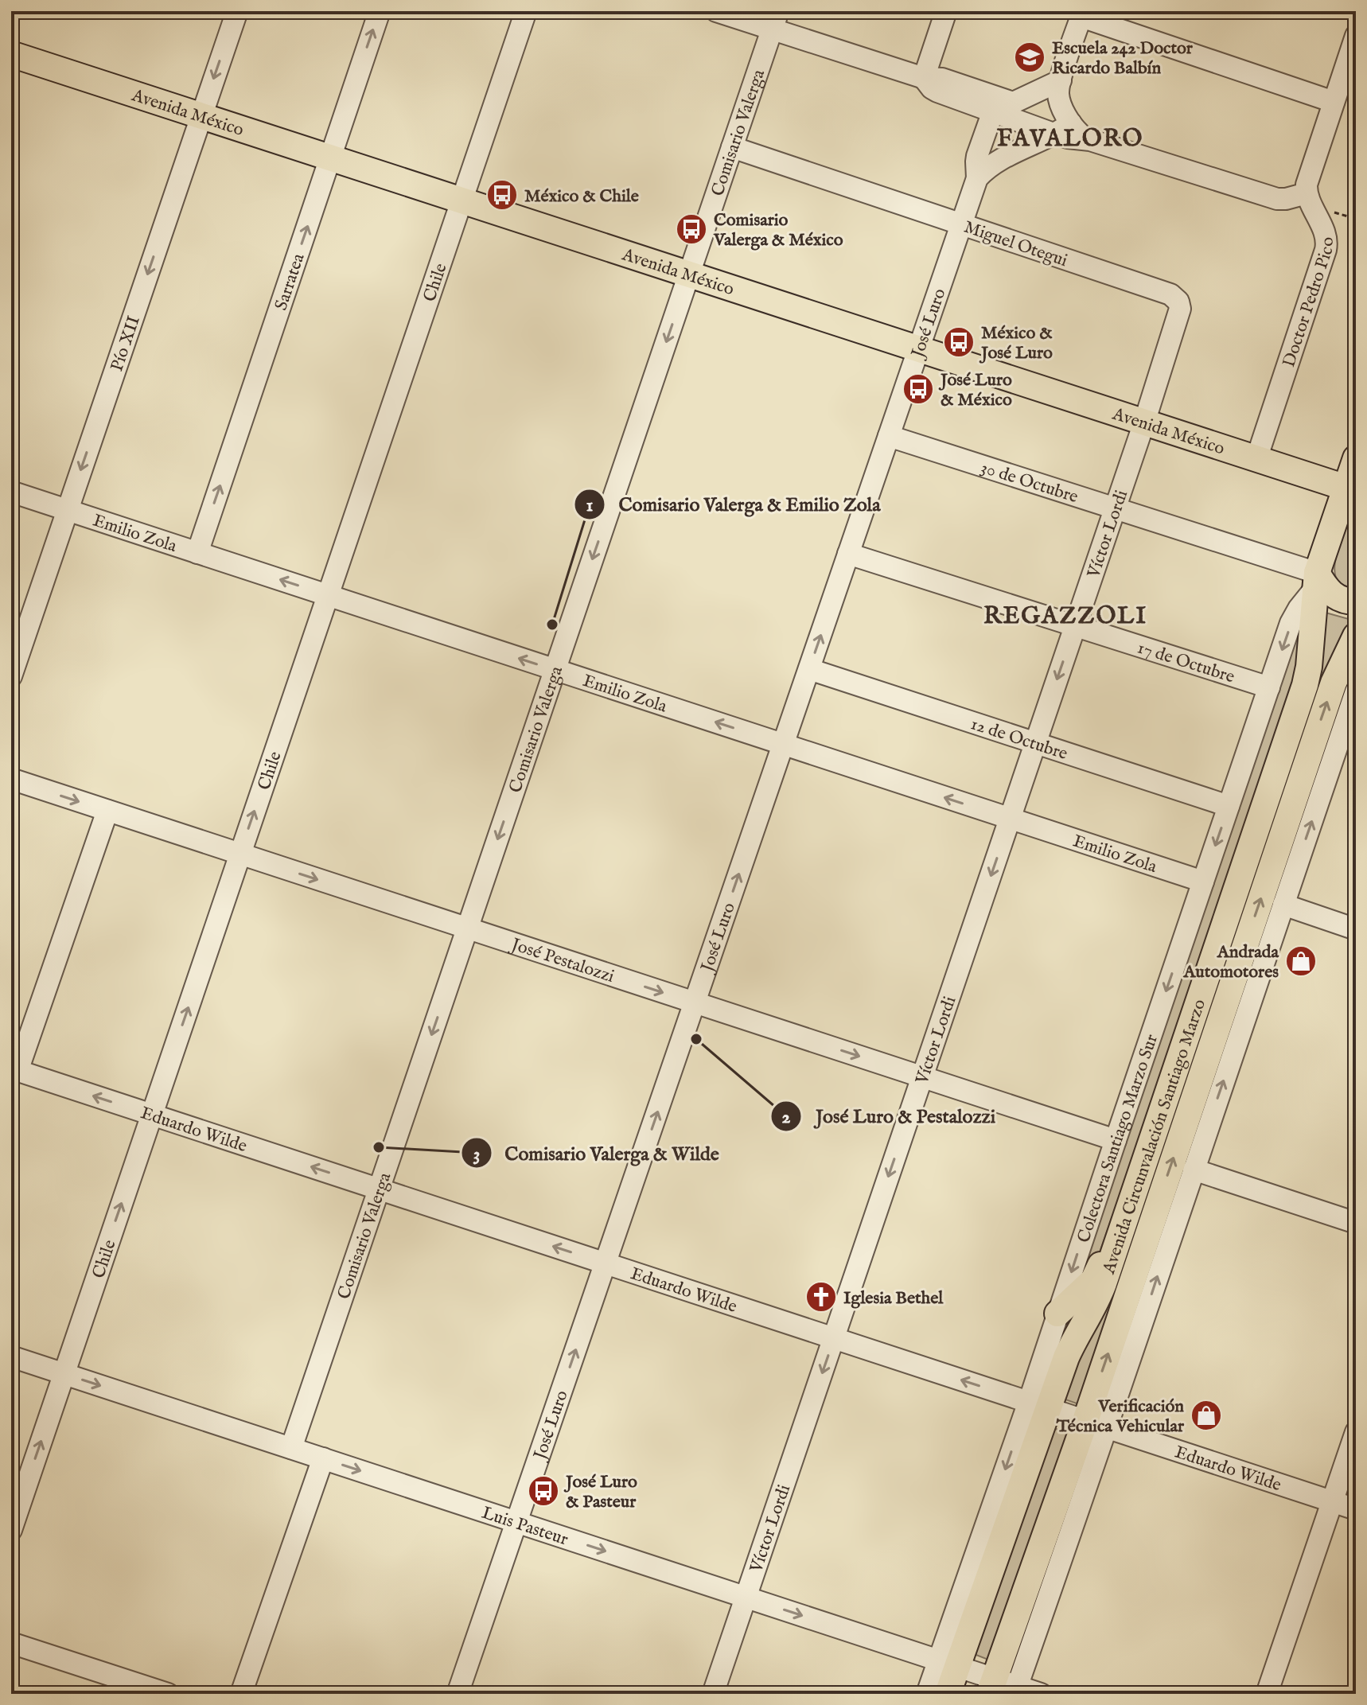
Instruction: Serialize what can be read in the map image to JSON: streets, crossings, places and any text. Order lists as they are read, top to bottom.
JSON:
{
  "streets": {
    "main road": ["Avenida México", "Avenida Circunvalación Santiago Marzo"],
    "street": [
      "Comisario Valerga",
      "Miguel Otegui",
      "Sarratea",
      "Chile",
      "Doctor Pedro Pico",
      "José Luro",
      "Pío XII",
      "30 de Octubre",
      "Emilio Zola",
      "Víctor Lordi",
      "17 de Octubre",
      "12 de Octubre",
      "José Pestalozzi",
      "Eduardo Wilde",
      "Colectora Santiago Marzo Sur",
      "Luis Pasteur"
    ]
  },
  "crossings": [
    ["Avenida México", "Comisario Valerga"],
    ["Avenida México", "Miguel Otegui"],
    ["Avenida México", "Sarratea"],
    ["Avenida México", "Chile"],
    ["Avenida México", "Doctor Pedro Pico"],
    ["Avenida México", "José Luro"],
    ["Avenida México", "Pío XII"],
    ["Avenida México", "Víctor Lordi"],
    ["Avenida México", "Avenida Circunvalación Santiago Marzo"],
    ["Comisario Valerga", "Miguel Otegui"],
    ["Comisario Valerga", "Emilio Zola"],
    ["Comisario Valerga", "José Pestalozzi"],
    ["Comisario Valerga", "Eduardo Wilde"],
    ["Comisario Valerga", "Luis Pasteur"],
    ["Miguel Otegui", "José Luro"],
    ["Miguel Otegui", "Víctor Lordi"],
    ["Sarratea", "Emilio Zola"],
    ["Chile", "Emilio Zola"],
    ["Chile", "José Pestalozzi"],
    ["Chile", "Eduardo Wilde"],
    ["Chile", "Luis Pasteur"],
    ["José Luro", "30 de Octubre"],
    ["José Luro", "Emilio Zola"],
    ["José Luro", "17 de Octubre"],
    ["José Luro", "12 de Octubre"],
    ["José Luro", "José Pestalozzi"],
    ["José Luro", "Eduardo Wilde"],
    ["José Luro", "Luis Pasteur"],
    ["Pío XII", "Emilio Zola"],
    ["30 de Octubre", "Víctor Lordi"],
    ["30 de Octubre", "Avenida Circunvalación Santiago Marzo"],
    ["30 de Octubre", "Colectora Santiago Marzo Sur"],
    ["Emilio Zola", "Víctor Lordi"],
    ["Emilio Zola", "Colectora Santiago Marzo Sur"],
    ["Víctor Lordi", "17 de Octubre"],
    ["Víctor Lordi", "12 de Octubre"],
    ["Víctor Lordi", "José Pestalozzi"],
    ["Víctor Lordi", "Eduardo Wilde"],
    ["Víctor Lordi", "Luis Pasteur"],
    ["17 de Octubre", "Colectora Santiago Marzo Sur"],
    ["12 de Octubre", "Colectora Santiago Marzo Sur"],
    ["José Pestalozzi", "Colectora Santiago Marzo Sur"],
    ["Eduardo Wilde", "Avenida Circunvalación Santiago Marzo"],
    ["Eduardo Wilde", "Colectora Santiago Marzo Sur"],
    ["Avenida Circunvalación Santiago Marzo", "Colectora Santiago Marzo Sur"],
    ["Avenida Circunvalación Santiago Marzo", "Luis Pasteur"]
  ],
  "one_way": [
    "Comisario Valerga",
    "Sarratea",
    "Chile",
    "José Luro",
    "Pío XII",
    "Emilio Zola",
    "Víctor Lordi",
    "José Pestalozzi",
    "Eduardo Wilde",
    "Luis Pasteur"
  ],
  "districts": ["FAVALORO", "REGAZZOLI"],
  "places": {
    "school or university": ["Escuela 242 Doctor Ricardo Balbín"],
    "bus stop": [
      "México & Chile",
      "Comisario Valerga & México",
      "México & José Luro",
      "José Luro & México",
      "José Luro & Pasteur"
    ],
    "other": ["Comisario Valerga & Emilio Zola", "José Luro & Pestalozzi", "Comisario Valerga & Wilde"],
    "shop": ["Andrada Automotores", "Verificación Técnica Vehicular"],
    "church": ["Iglesia Bethel"]
  }
}
